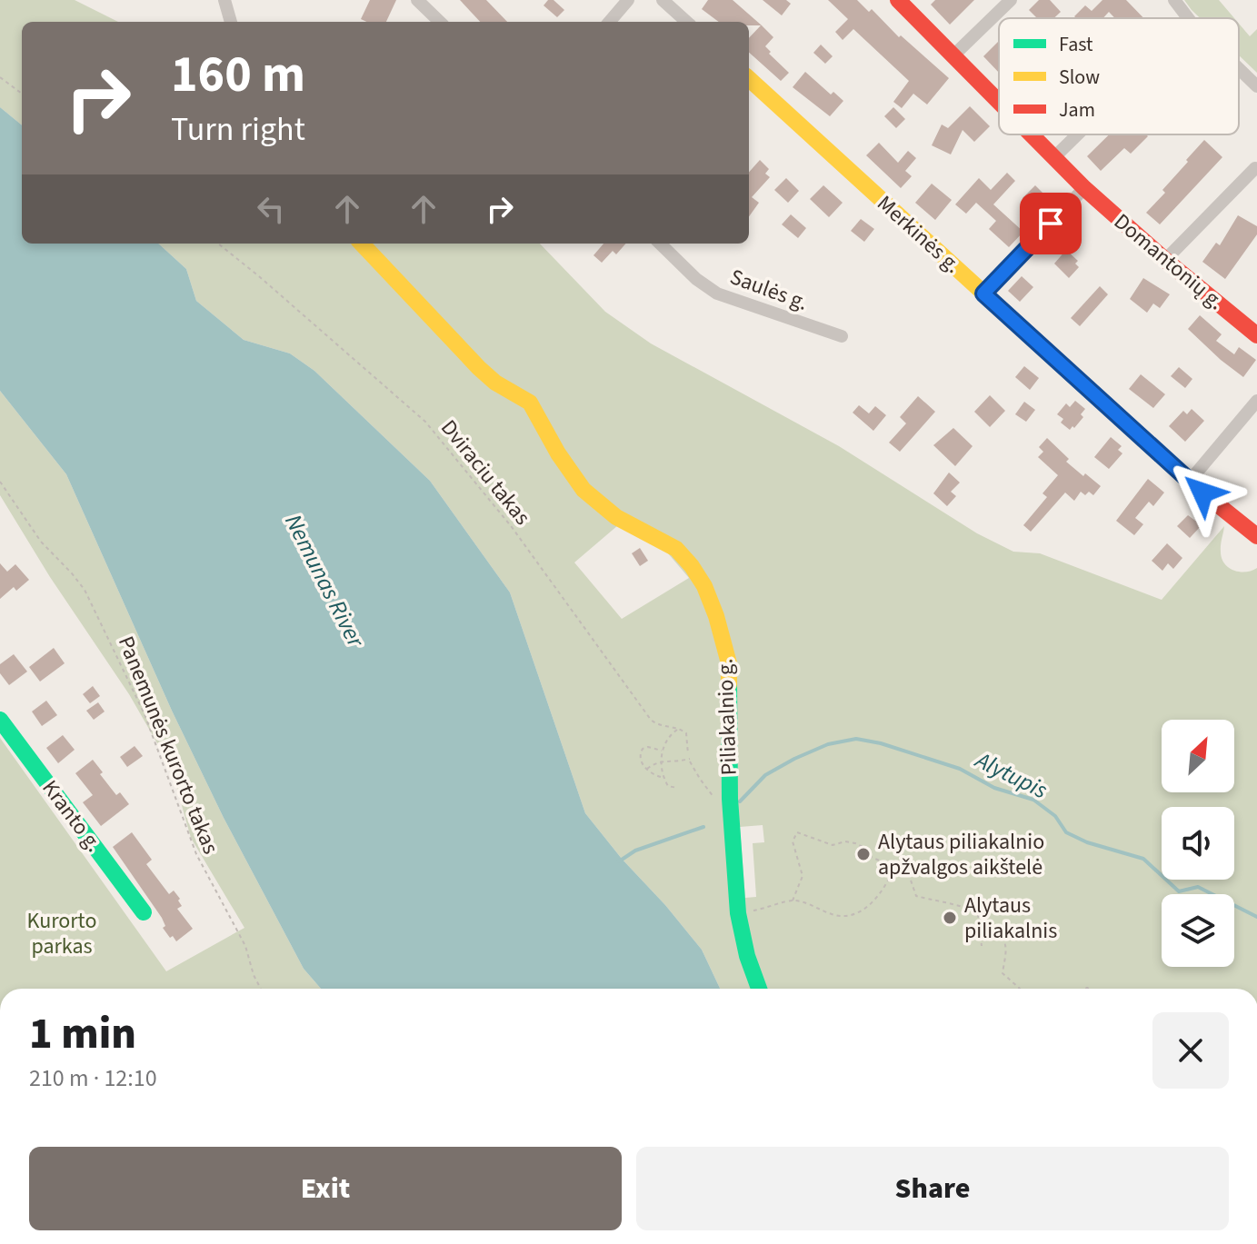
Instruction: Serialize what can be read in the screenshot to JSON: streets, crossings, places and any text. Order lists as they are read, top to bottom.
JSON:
{
  "streets": {
    "street": [
      "Merkinės g.",
      "Domantonių g.",
      "Saulės g.",
      "Piliakalnio g.",
      "Kranto g."
    ],
    "path": ["Dviraciu takas", "Panemunės kurorto takas"]
  },
  "water": ["Nemunas River", "Alytupis"],
  "parks": ["Kurorto parkas"],
  "places": ["Alytaus piliakalnio apžvalgos aikštelė", "Alytaus piliakalnis"],
  "legend": ["Fast", "Slow", "Jam"],
  "north": "top right",
  "page": {
    "turn": ["160 m", "Turn right"],
    "heading": ["1 min", "210 m · 12:10"],
    "buttons": ["Exit", "Share"]
  }
}
